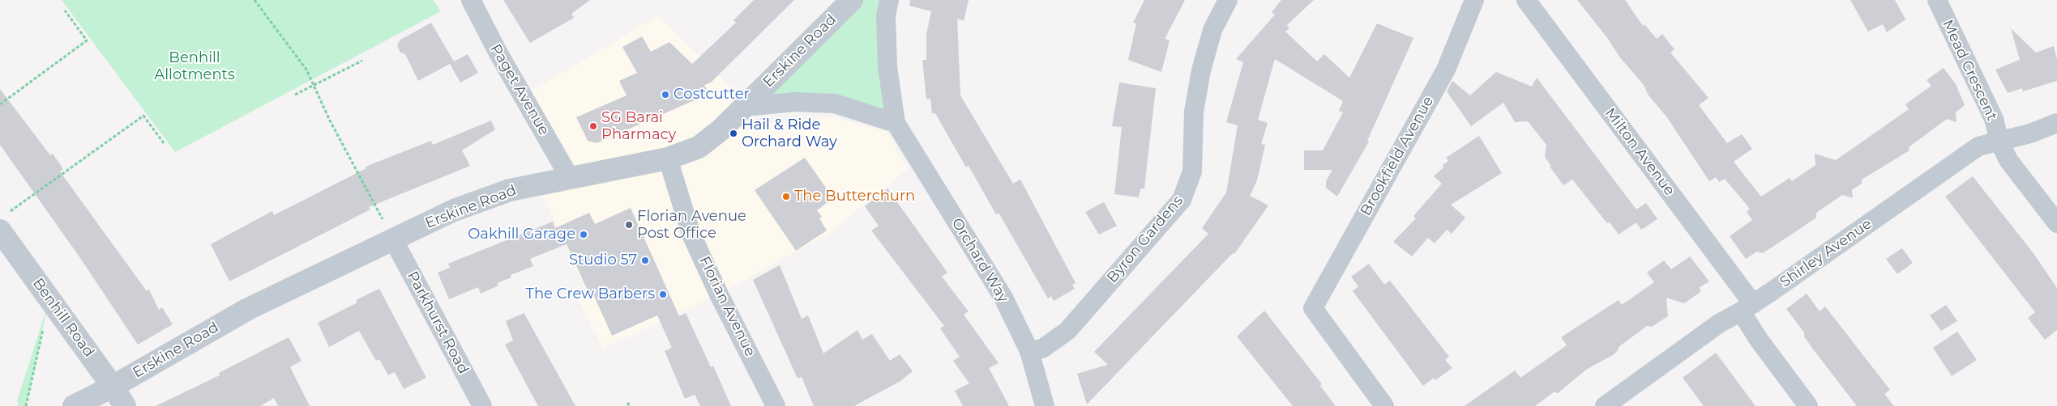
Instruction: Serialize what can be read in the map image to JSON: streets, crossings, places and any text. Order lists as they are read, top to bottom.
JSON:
{
  "streets": {
    "street": [
      "Erskine Road",
      "Mead Crescent",
      "Paget Avenue",
      "Milton Avenue",
      "Brookfield Avenue",
      "Byron Gardens",
      "Shirley Avenue",
      "Orchard Way",
      "Florian Avenue",
      "Benhill Road",
      "Parkhurst Road"
    ]
  },
  "crossings": [
    ["Erskine Road", "Paget Avenue"],
    ["Erskine Road", "Florian Avenue"],
    ["Erskine Road", "Benhill Road"],
    ["Erskine Road", "Parkhurst Road"],
    ["Mead Crescent", "Shirley Avenue"],
    ["Milton Avenue", "Shirley Avenue"],
    ["Byron Gardens", "Orchard Way"]
  ],
  "parks": ["Benhill Allotments"],
  "places": [
    "Costcutter",
    "SG Barai Pharmacy",
    "Hail & Ride Orchard Way",
    "The Butterchurn",
    "Florian Avenue Post Office",
    "Oakhill Garage",
    "Studio 57",
    "The Crew Barbers"
  ]
}
